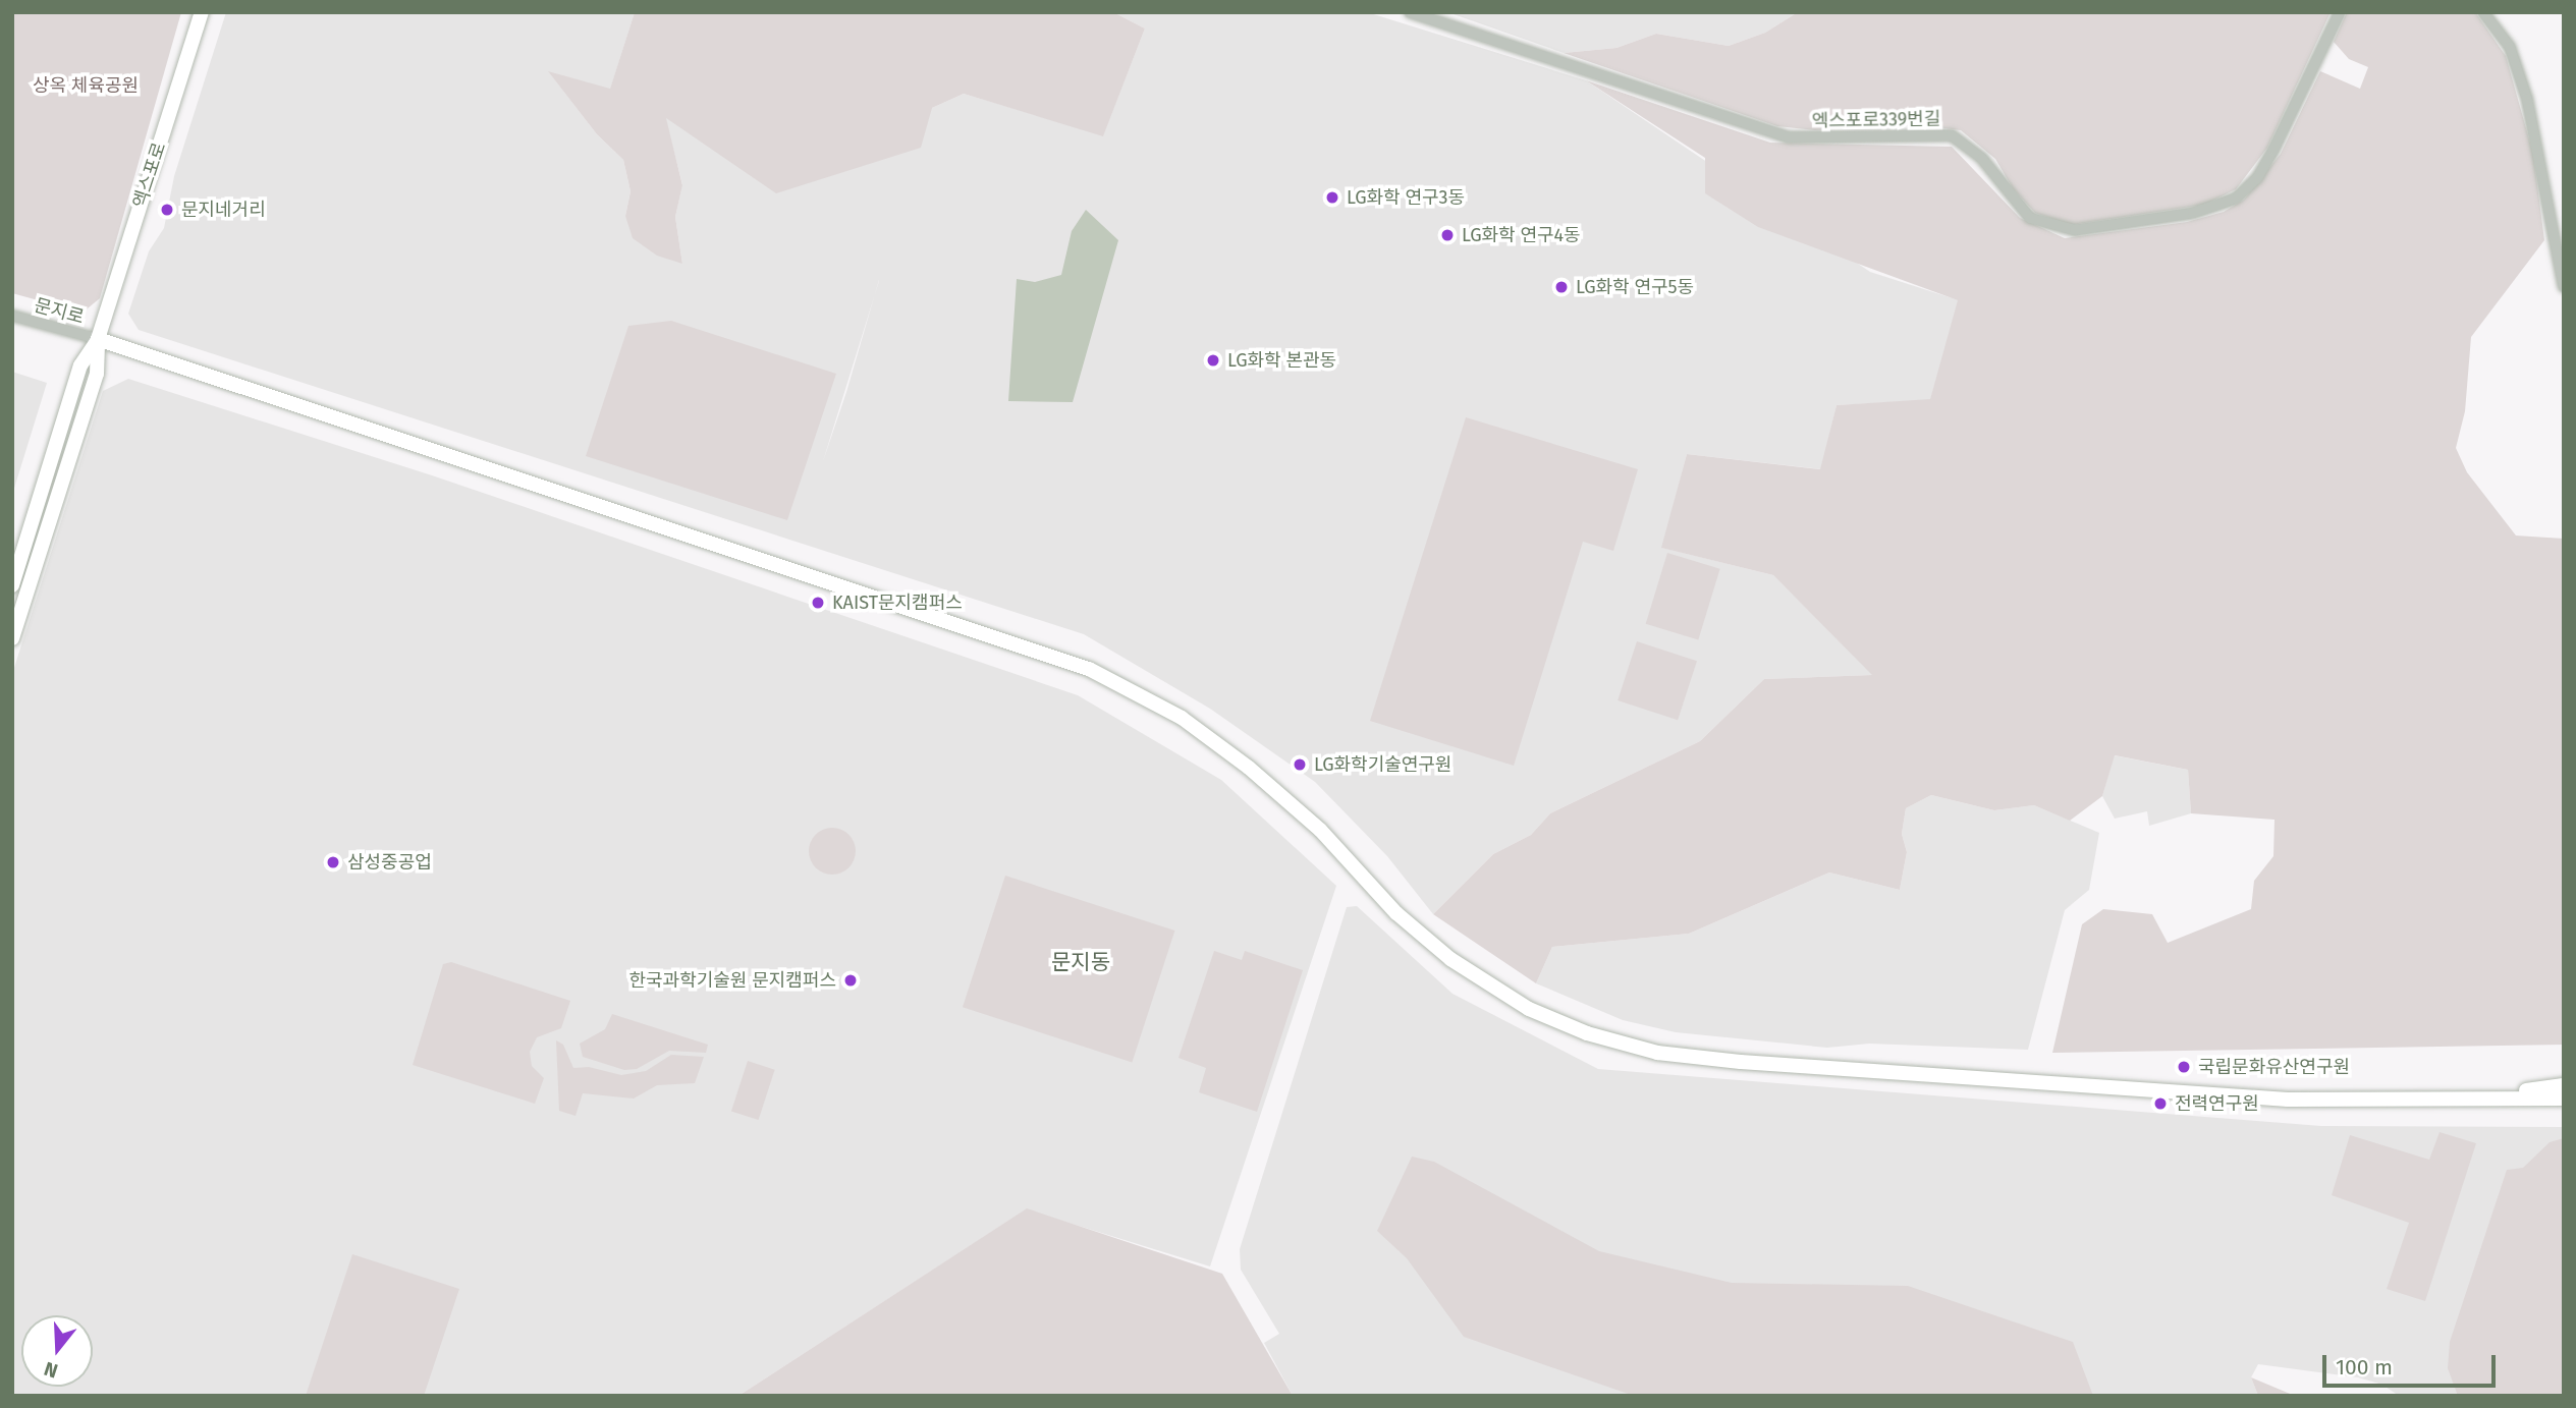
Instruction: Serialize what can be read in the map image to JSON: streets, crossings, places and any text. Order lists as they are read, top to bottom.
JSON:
{
  "streets": {
    "main road": ["엑스포로"],
    "street": ["엑스포로339번길", "문지로"]
  },
  "crossings": [
    ["엑스포로", "문지로"]
  ],
  "districts": ["문지동"],
  "parks": ["상옥 체육공원"],
  "places": [
    "LG화학 연구3동",
    "문지네거리",
    "LG화학 연구4동",
    "LG화학 연구5동",
    "LG화학 본관동",
    "KAIST문지캠퍼스",
    "LG화학기술연구원",
    "삼성중공업",
    "한국과학기술원 문지캠퍼스",
    "국립문화유산연구원",
    "전력연구원"
  ],
  "scale_bar": "100 m",
  "north": "bottom"
}
